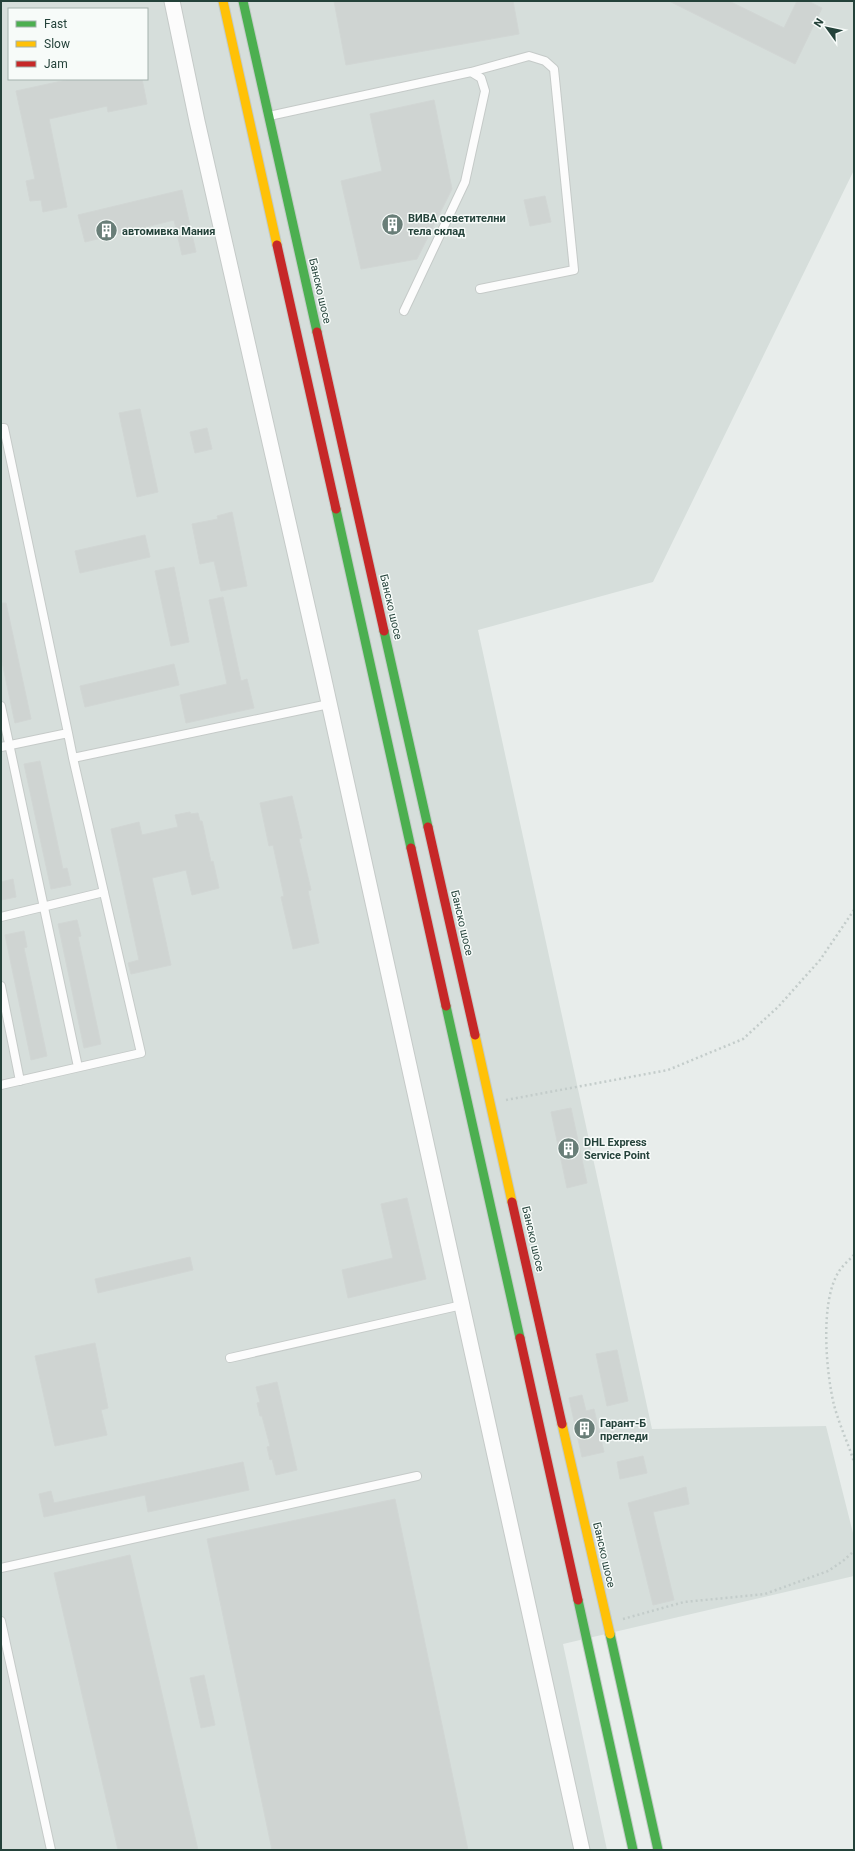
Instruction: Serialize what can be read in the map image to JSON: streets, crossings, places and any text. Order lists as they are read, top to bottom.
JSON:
{
  "streets": {
    "main road": ["Банско шосе"]
  },
  "places": {
    "building": [
      "ВИВА осветителни тела склад",
      "автомивка Мания",
      "DHL Express Service Point",
      "Гарант-Б прегледи"
    ]
  },
  "legend": ["Fast", "Slow", "Jam"],
  "north": "top left"
}
